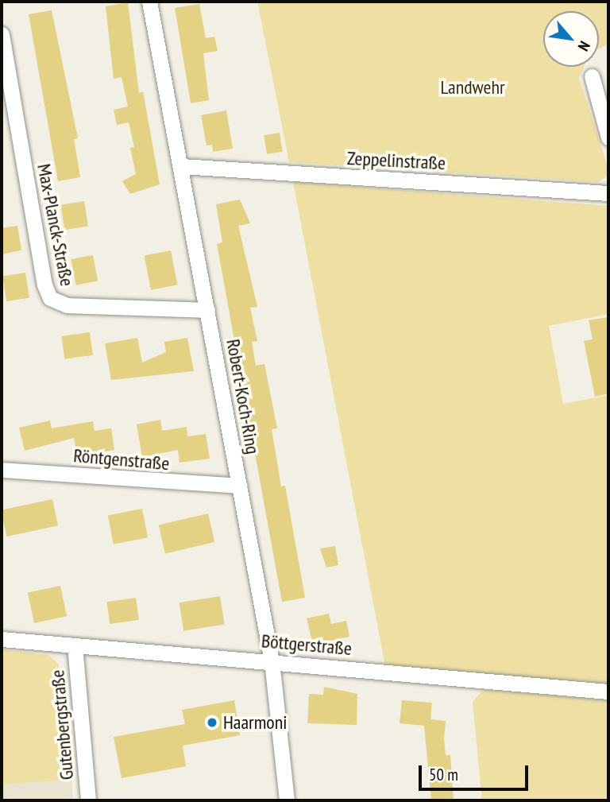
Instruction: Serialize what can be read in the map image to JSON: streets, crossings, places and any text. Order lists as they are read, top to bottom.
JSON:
{
  "streets": {
    "street": [
      "Zeppelinstraße",
      "Max-Planck-Straße",
      "Robert-Koch-Ring",
      "Röntgenstraße",
      "Böttgerstraße",
      "Gutenbergstraße"
    ]
  },
  "crossings": [
    ["Zeppelinstraße", "Robert-Koch-Ring"],
    ["Max-Planck-Straße", "Robert-Koch-Ring"],
    ["Robert-Koch-Ring", "Röntgenstraße"],
    ["Robert-Koch-Ring", "Böttgerstraße"],
    ["Böttgerstraße", "Gutenbergstraße"]
  ],
  "parks": ["Landwehr"],
  "places": ["Haarmoni"],
  "scale_bar": "50 m",
  "north": "bottom right"
}
